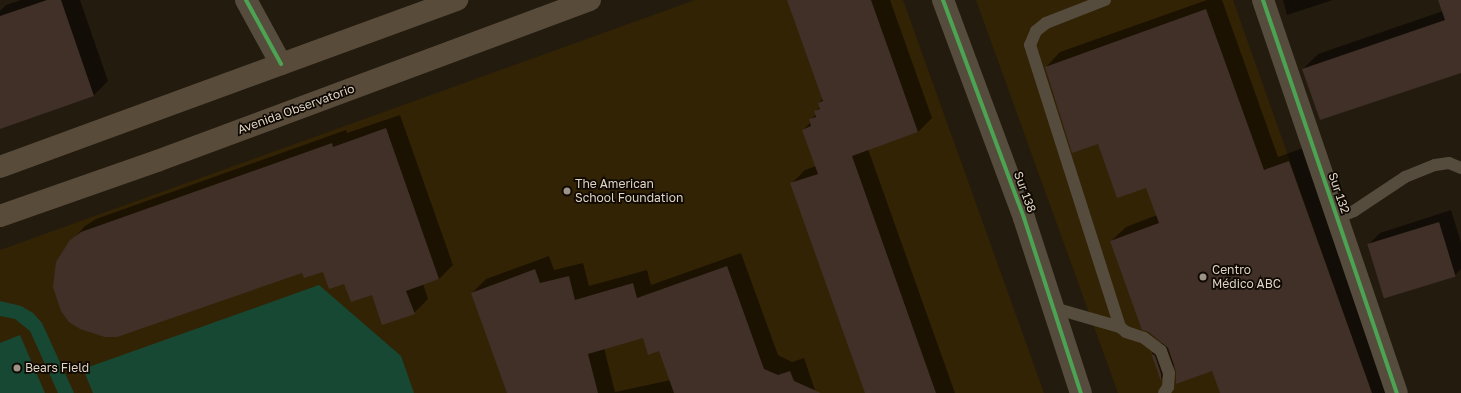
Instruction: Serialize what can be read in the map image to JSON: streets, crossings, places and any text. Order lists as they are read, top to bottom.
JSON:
{
  "streets": {
    "main road": ["Avenida Observatorio"],
    "street": ["Sur 138", "Sur 132"]
  },
  "places": ["The American School Foundation", "Centro Médico ABC", "Bears Field"]
}
